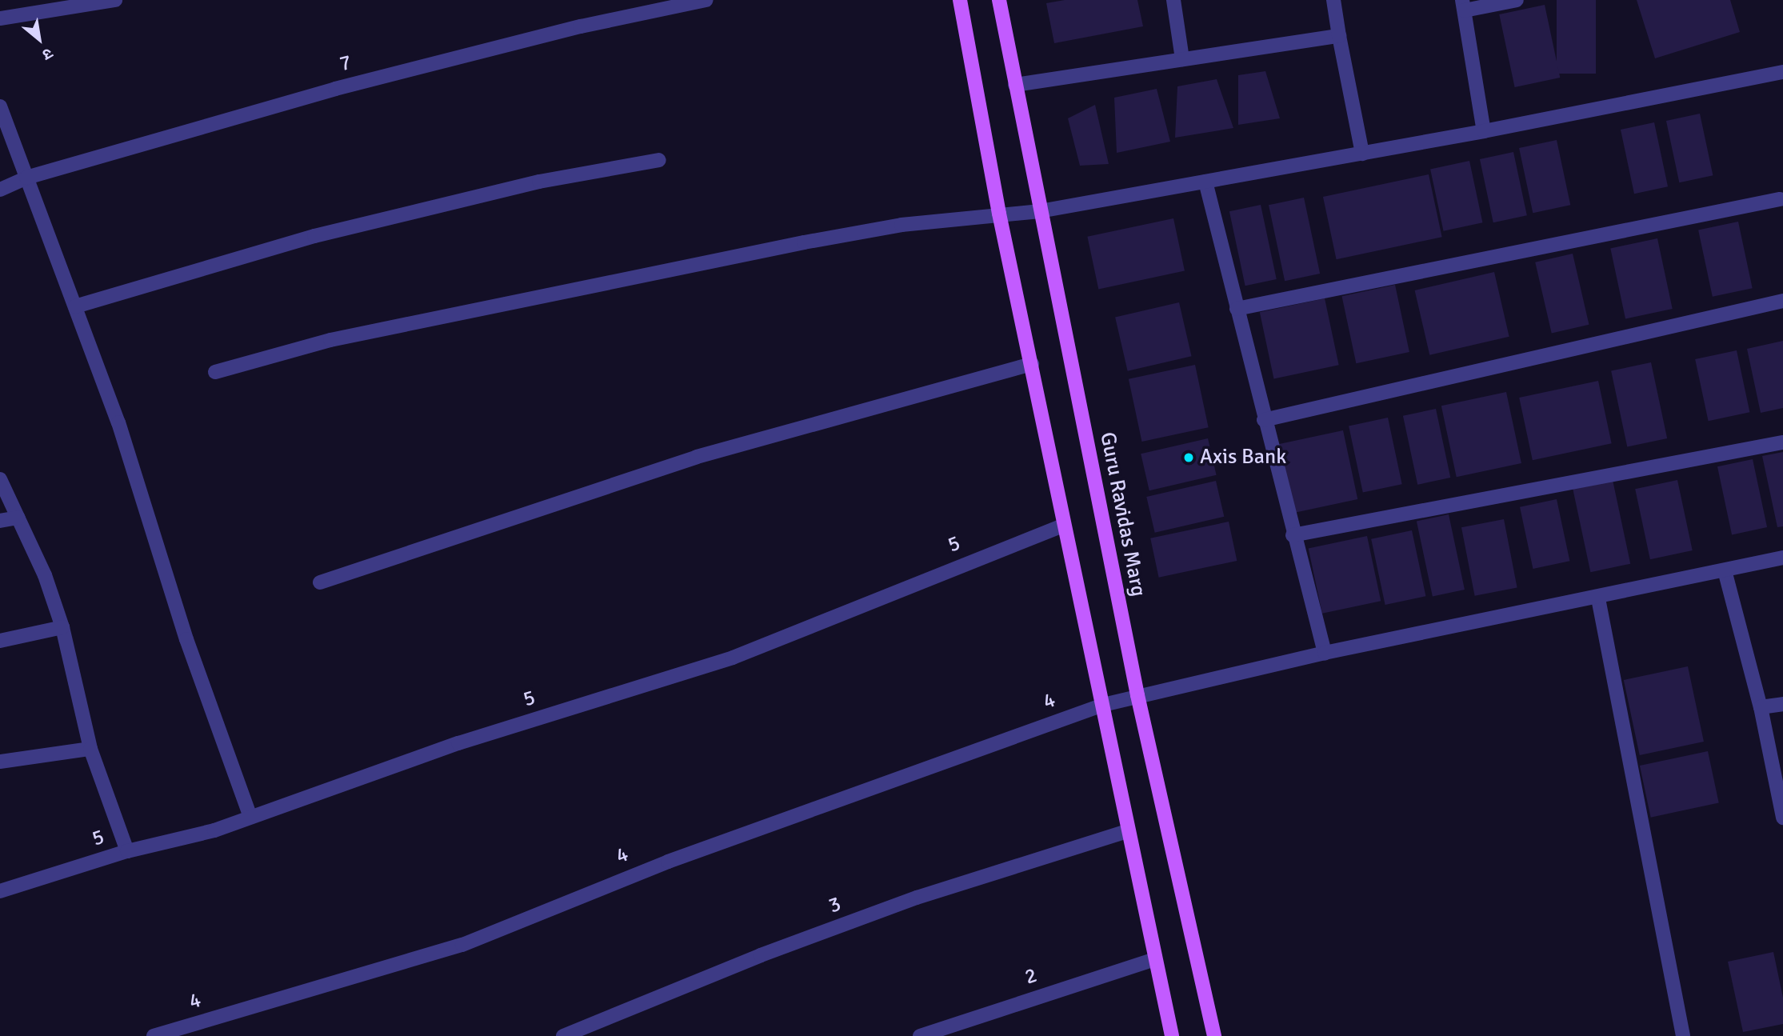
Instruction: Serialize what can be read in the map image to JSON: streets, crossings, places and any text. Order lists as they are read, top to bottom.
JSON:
{
  "streets": {
    "main road": ["Guru Ravidas Marg"],
    "street": [
      "7",
      "5",
      "4",
      "3",
      "2"
    ]
  },
  "crossings": [
    ["Guru Ravidas Marg", "4"]
  ],
  "places": ["Axis Bank"],
  "north": "bottom right"
}
